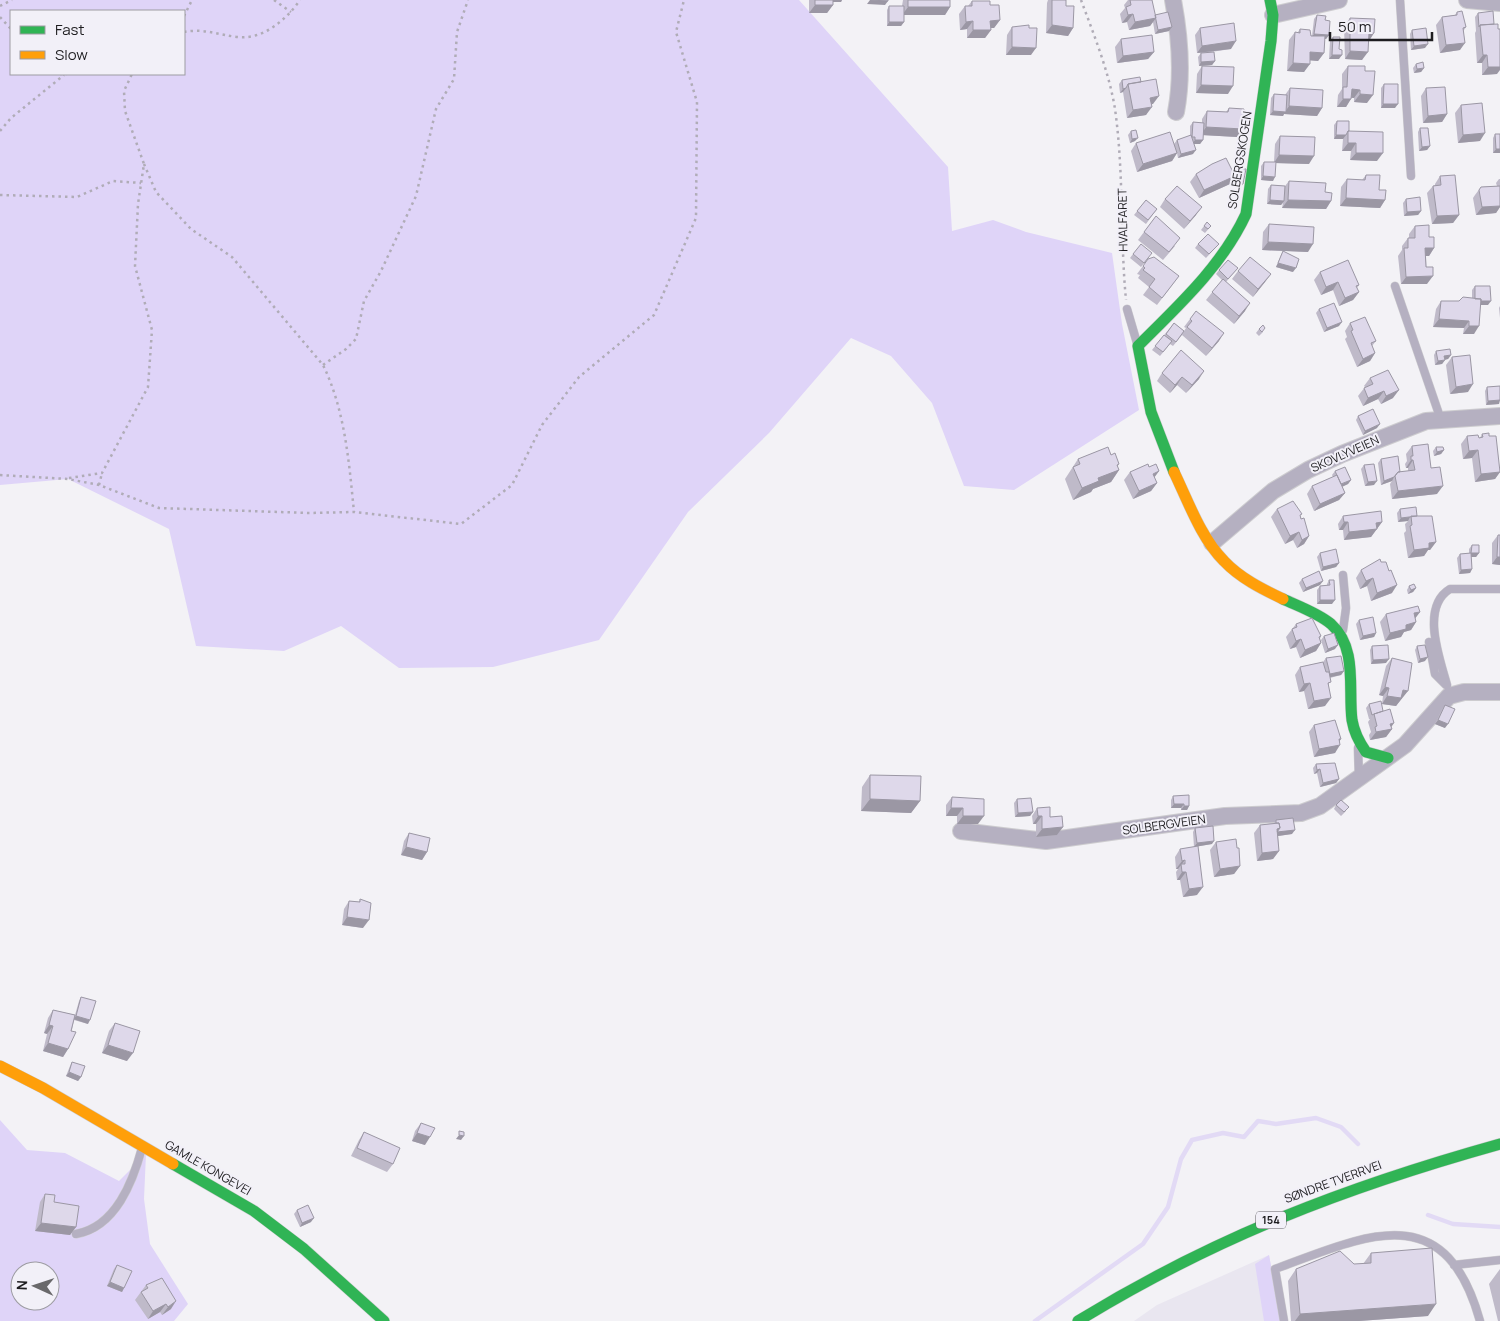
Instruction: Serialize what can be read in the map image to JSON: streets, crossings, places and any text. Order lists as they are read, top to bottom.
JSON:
{
  "streets": {
    "street": [
      "SOLBERGSKOGEN",
      "SKOVLYVEIEN",
      "SOLBERGVEIEN",
      "GAMLE KONGEVEI",
      "SØNDRE TVERRVEI",
      "154"
    ],
    "path": ["HVALFARET"]
  },
  "legend": ["Fast", "Slow"],
  "scale_bar": "50 m",
  "north": "left"
}
